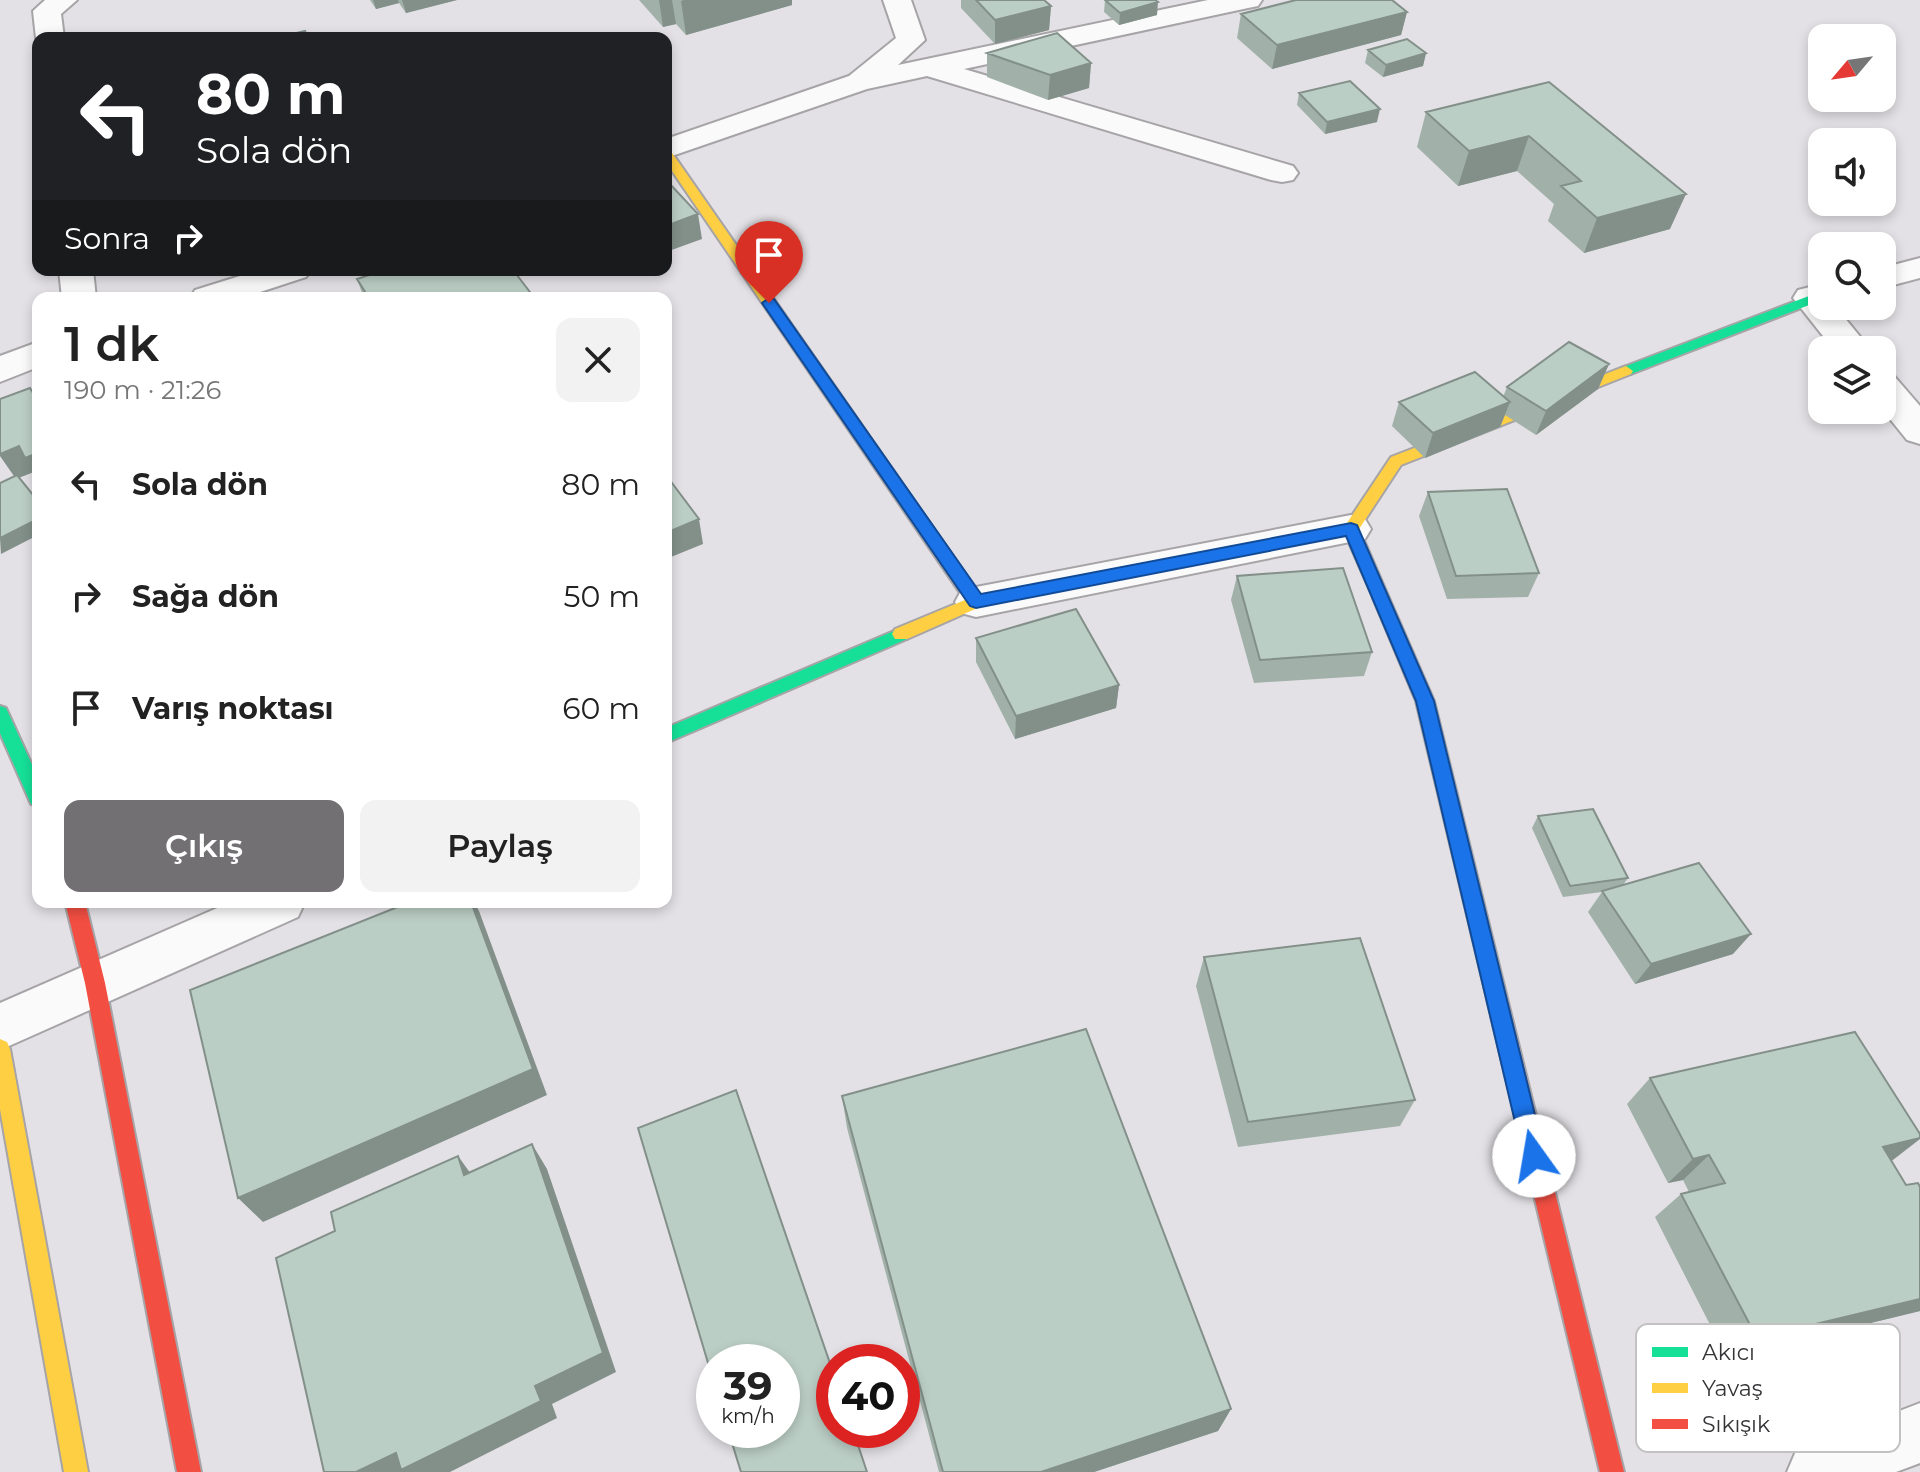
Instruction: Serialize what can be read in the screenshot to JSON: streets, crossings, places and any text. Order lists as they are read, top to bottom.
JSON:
{
  "legend": ["Akıcı", "Yavaş", "Sıkışık"],
  "north": "bottom left",
  "page": {
    "turn": ["80 m", "Sola dön"],
    "then": "Sonra",
    "heading": ["1 dk", "190 m · 21:26"],
    "list": [
      {
        "name": "Sola dön",
        "value": "80 m"
      },
      {
        "name": "Sağa dön",
        "value": "50 m"
      },
      {
        "name": "Varış noktası",
        "value": "60 m"
      }
    ],
    "buttons": ["Çıkış", "Paylaş"],
    "speed": "39 km/h",
    "limit": "40"
  }
}
